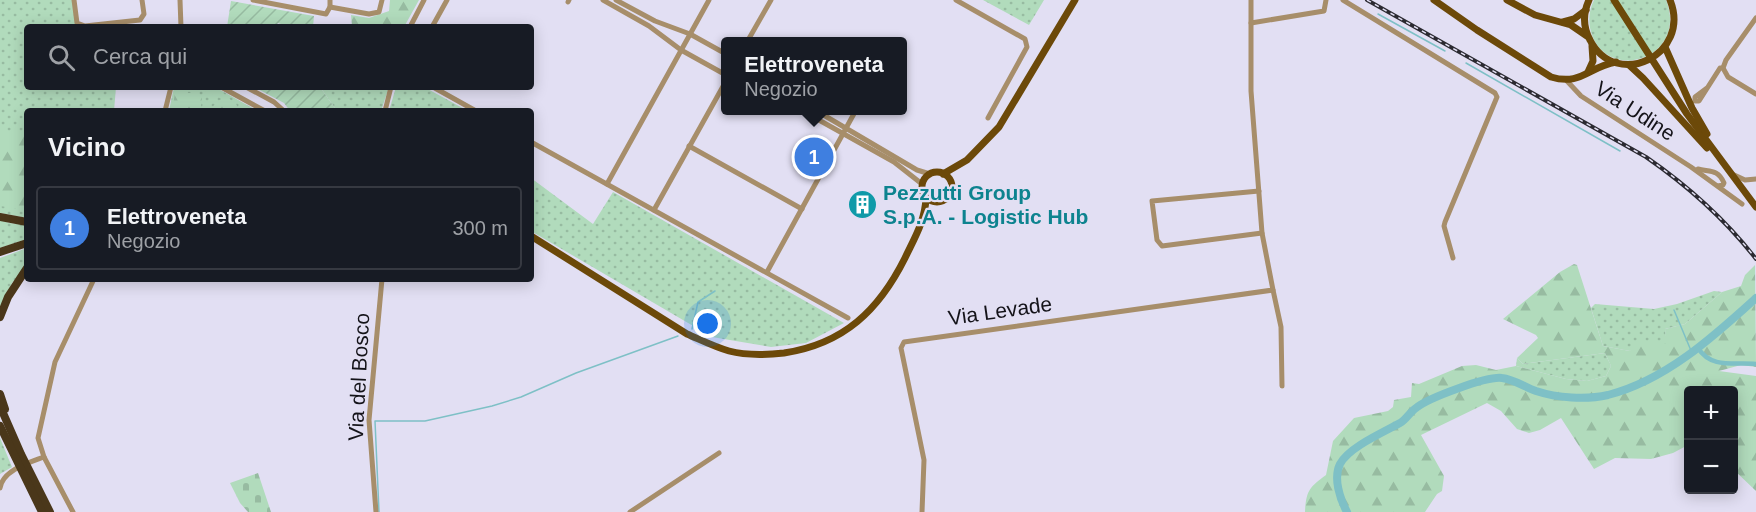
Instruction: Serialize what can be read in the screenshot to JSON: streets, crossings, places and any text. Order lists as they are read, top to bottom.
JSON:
{
  "streets": {
    "main road": ["Via Udine"],
    "street": ["Via Levade", "Via del Bosco"]
  },
  "places": {
    "building": ["Pezzutti Group S.p.A. - Logistic Hub"]
  },
  "page": {
    "search": "Cerca qui",
    "popup": ["Elettroveneta", "Negozio"],
    "heading": "Vicino",
    "pins": "1",
    "list": [
      {
        "mark": "1",
        "name": "Elettroveneta",
        "note": "Negozio",
        "value": "300 m"
      }
    ],
    "map_buttons": ["+", "−"]
  }
}
